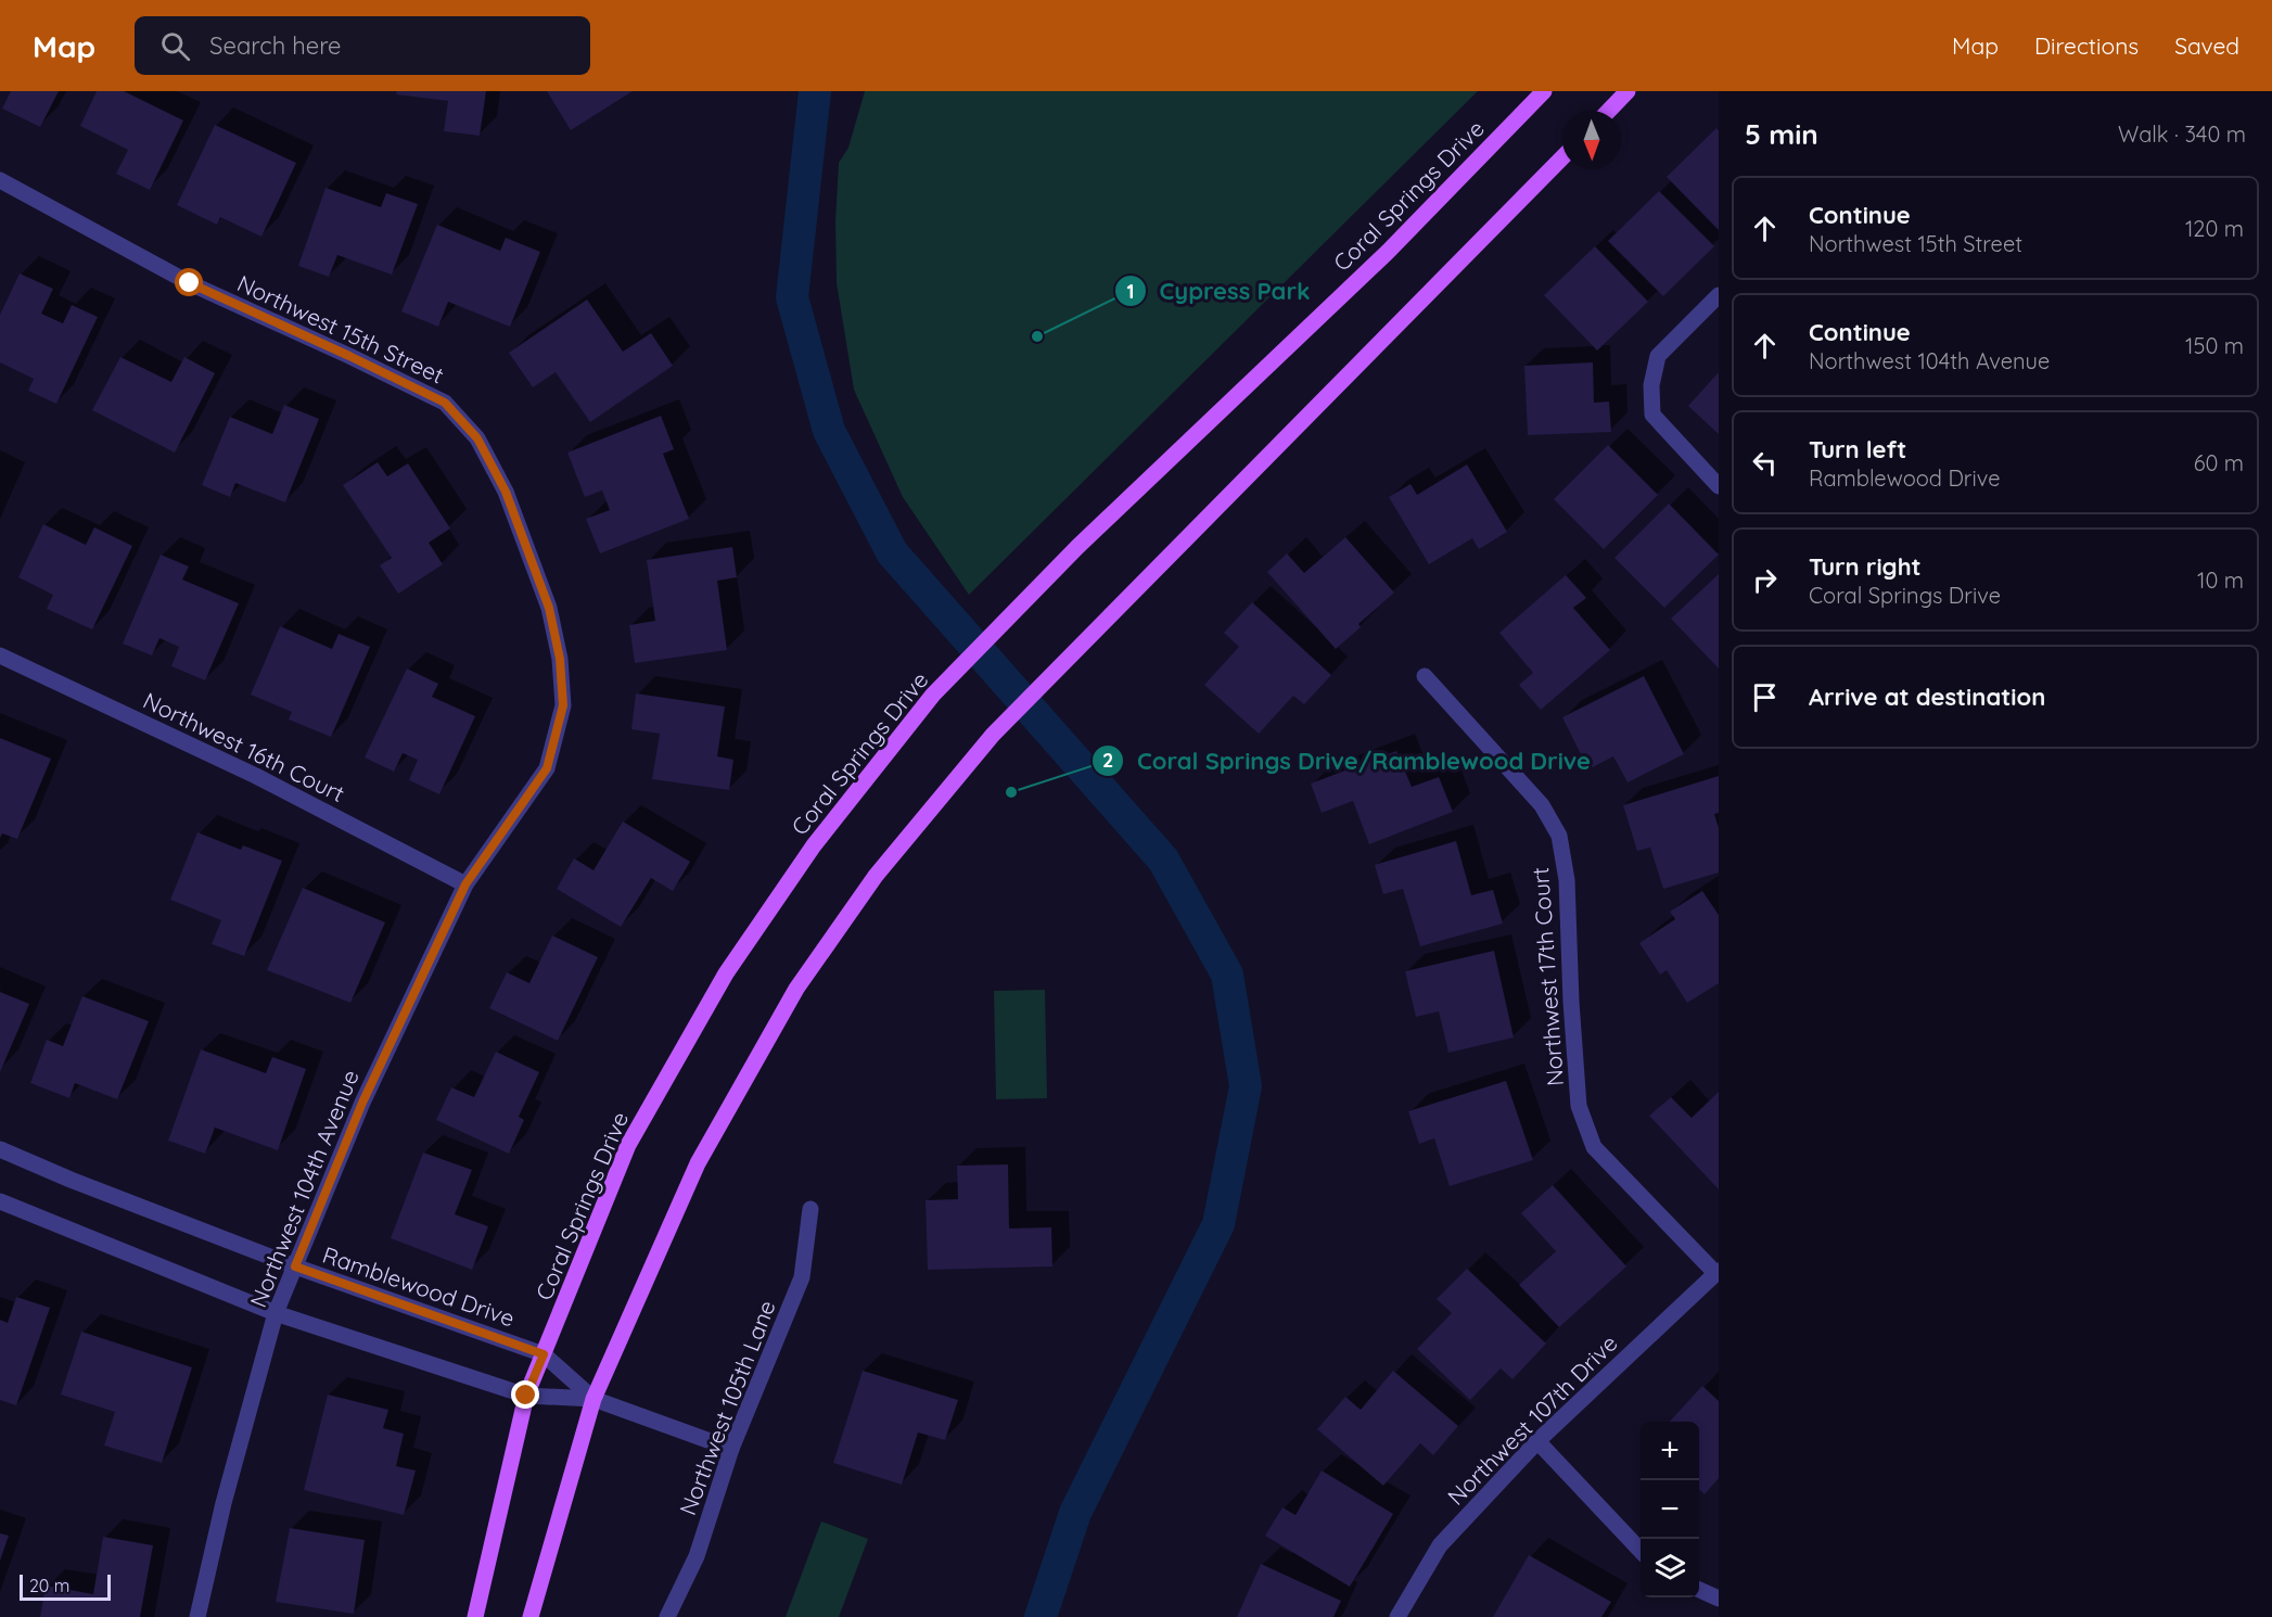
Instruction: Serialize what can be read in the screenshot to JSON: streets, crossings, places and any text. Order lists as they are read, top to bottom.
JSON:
{
  "streets": {
    "main road": ["Coral Springs Drive"],
    "street": [
      "Northwest 15th Street",
      "Northwest 16th Court",
      "Northwest 17th Court",
      "Northwest 104th Avenue",
      "Ramblewood Drive",
      "Northwest 105th Lane",
      "Northwest 107th Drive"
    ]
  },
  "crossings": [
    ["Coral Springs Drive", "Ramblewood Drive"],
    ["Northwest 15th Street", "Northwest 104th Avenue"],
    ["Northwest 16th Court", "Northwest 104th Avenue"],
    ["Northwest 17th Court", "Northwest 107th Drive"],
    ["Northwest 104th Avenue", "Ramblewood Drive"],
    ["Ramblewood Drive", "Northwest 105th Lane"]
  ],
  "places": ["Cypress Park", "Coral Springs Drive/Ramblewood Drive"],
  "scale_bar": "20 m",
  "north": "bottom",
  "page": {
    "header": "Map",
    "search": "Search here",
    "nav": ["Map", "Directions", "Saved"],
    "heading": ["5 min", "Walk · 340 m"],
    "list": [
      ["Continue", "Northwest 15th Street", "120 m"],
      ["Continue", "Northwest 104th Avenue", "150 m"],
      ["Turn left", "Ramblewood Drive", "60 m"],
      ["Turn right", "Coral Springs Drive", "10 m"],
      "Arrive at destination"
    ],
    "map_buttons": ["+", "−"],
    "scale": "20 m"
  }
}
